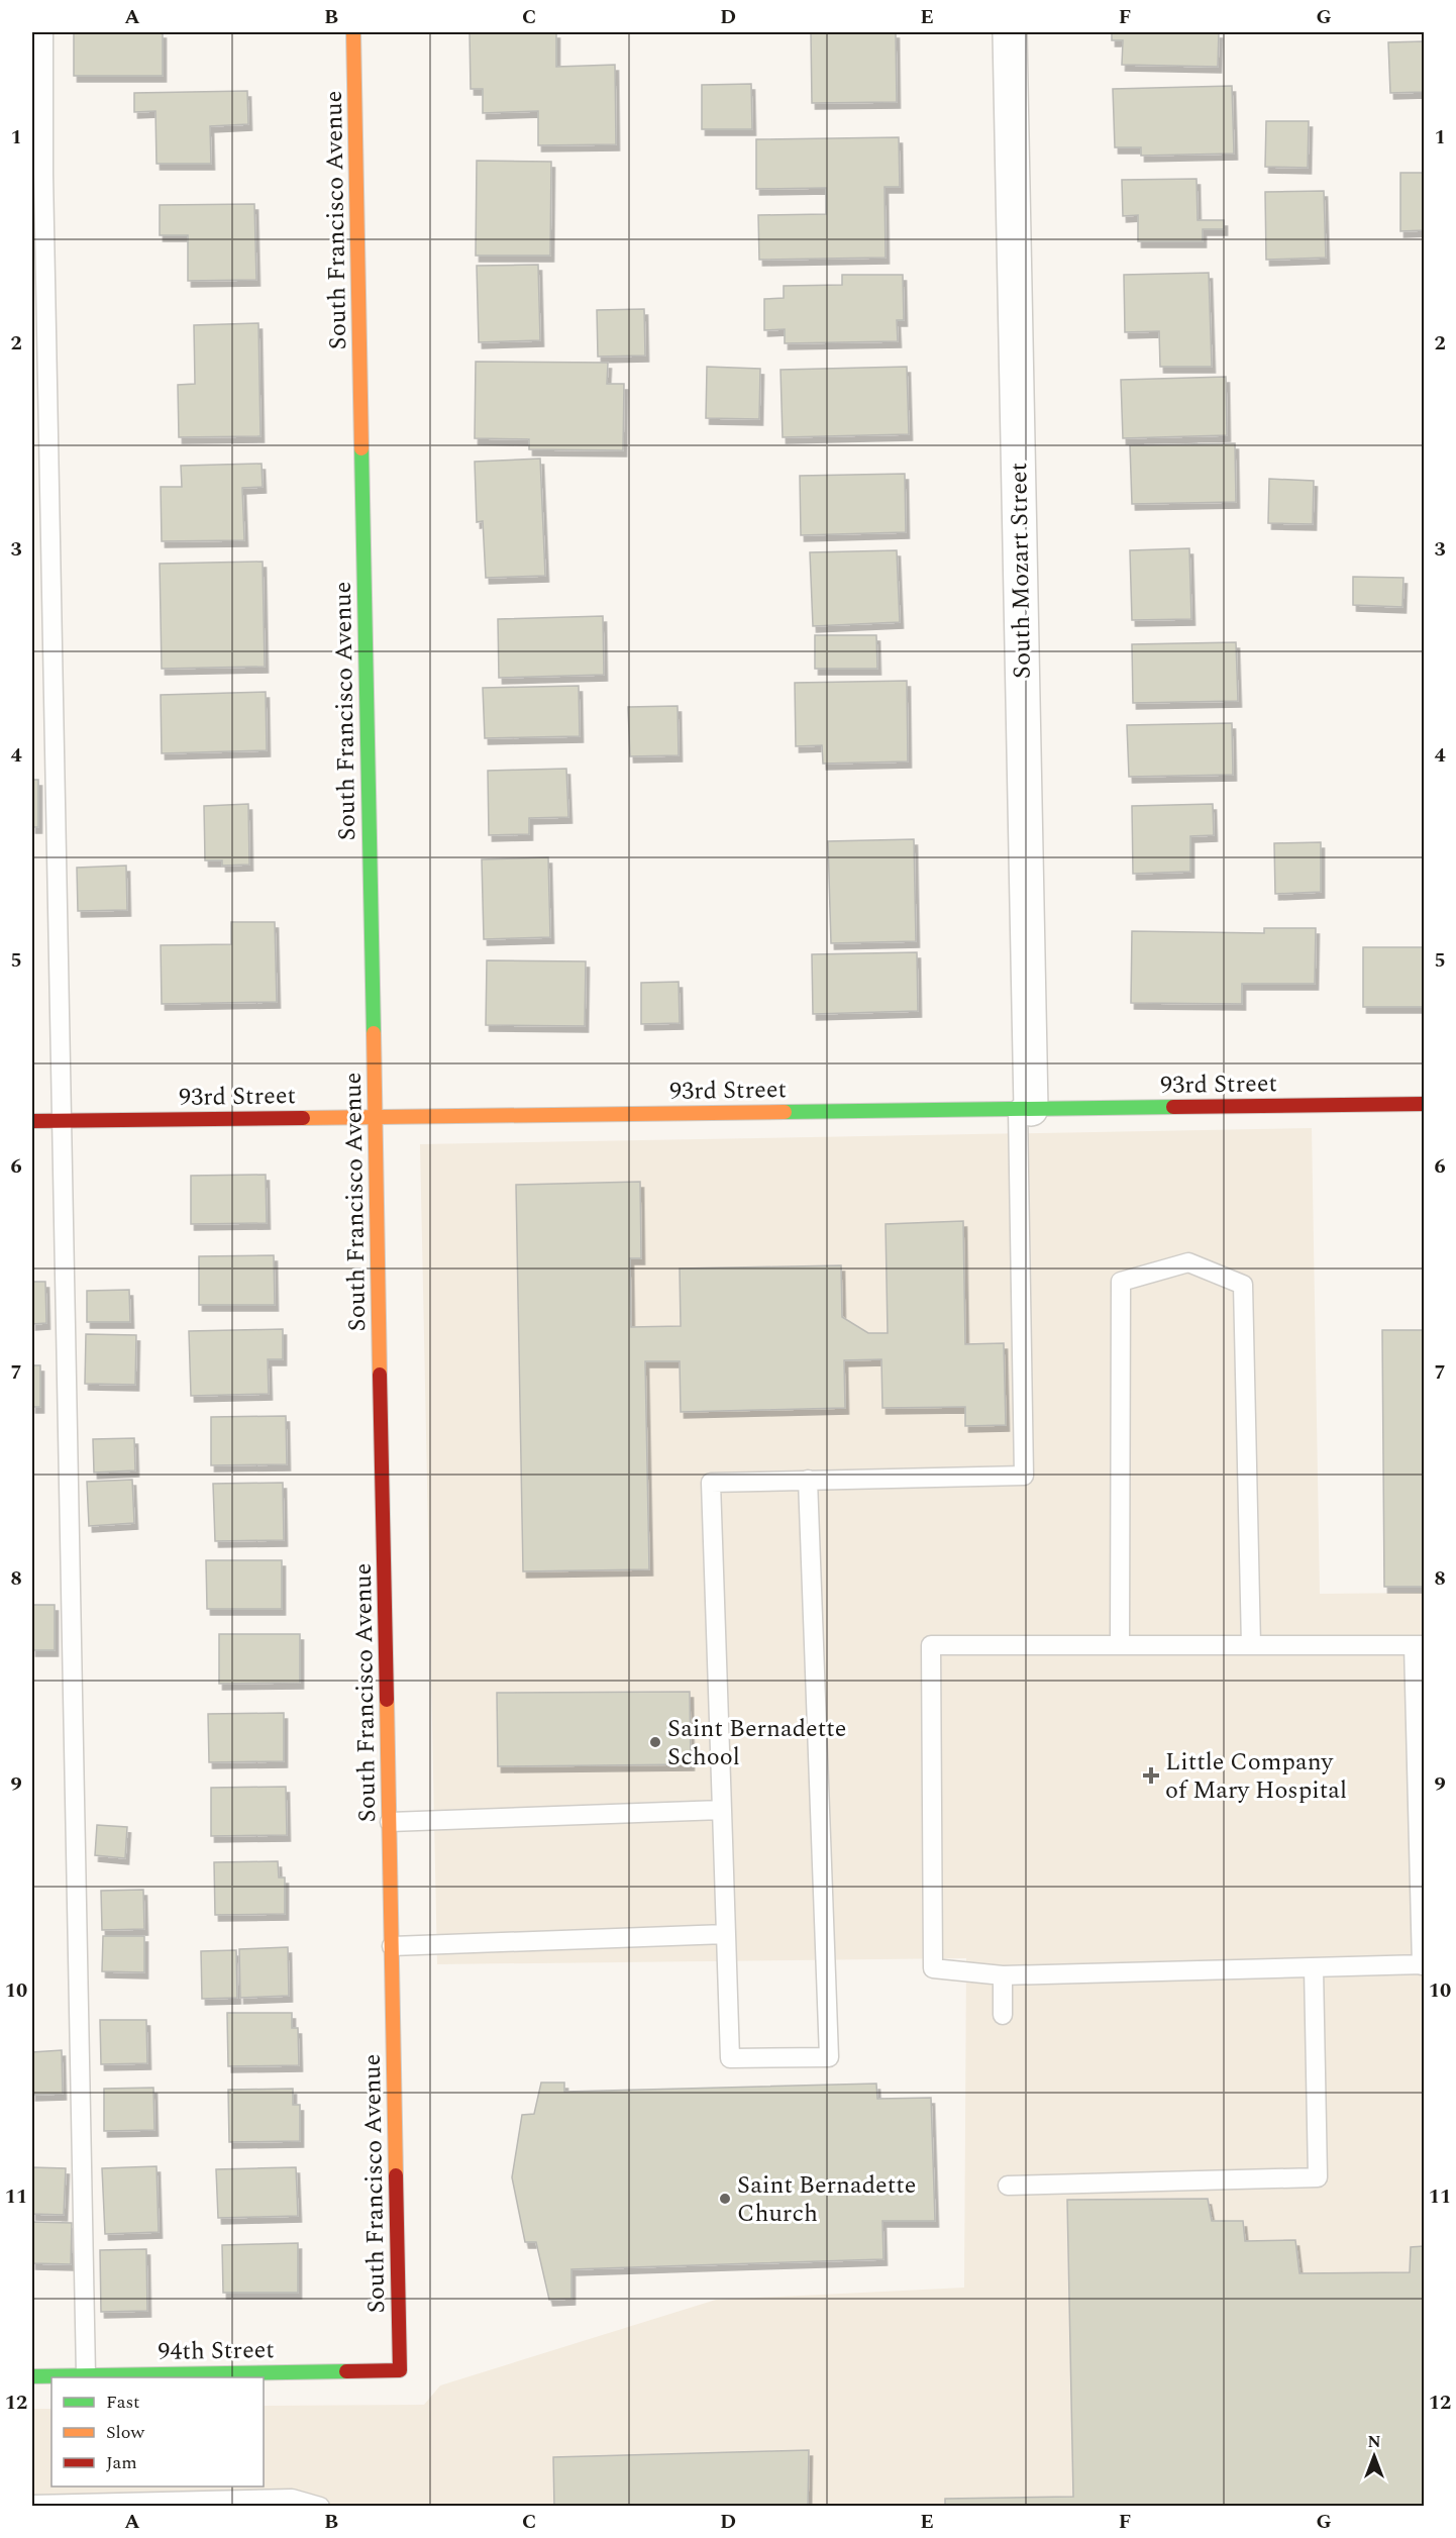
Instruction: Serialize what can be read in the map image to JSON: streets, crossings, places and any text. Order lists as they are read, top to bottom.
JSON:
{
  "streets": {
    "street": [
      "South Francisco Avenue",
      "South Mozart Street",
      "93rd Street",
      "94th Street"
    ]
  },
  "crossings": [
    ["South Francisco Avenue", "93rd Street"],
    ["South Francisco Avenue", "94th Street"],
    ["South Mozart Street", "93rd Street"]
  ],
  "places": {
    "other": ["Saint Bernadette School", "Saint Bernadette Church"],
    "health": ["Little Company of Mary Hospital"]
  },
  "legend": ["Fast", "Slow", "Jam"],
  "north": "top",
  "grid": {
    "columns": [
      "A",
      "B",
      "C",
      "D",
      "E",
      "F",
      "G"
    ],
    "rows": [
      "1",
      "2",
      "3",
      "4",
      "5",
      "6",
      "7",
      "8",
      "9",
      "10",
      "11",
      "12"
    ]
  }
}
